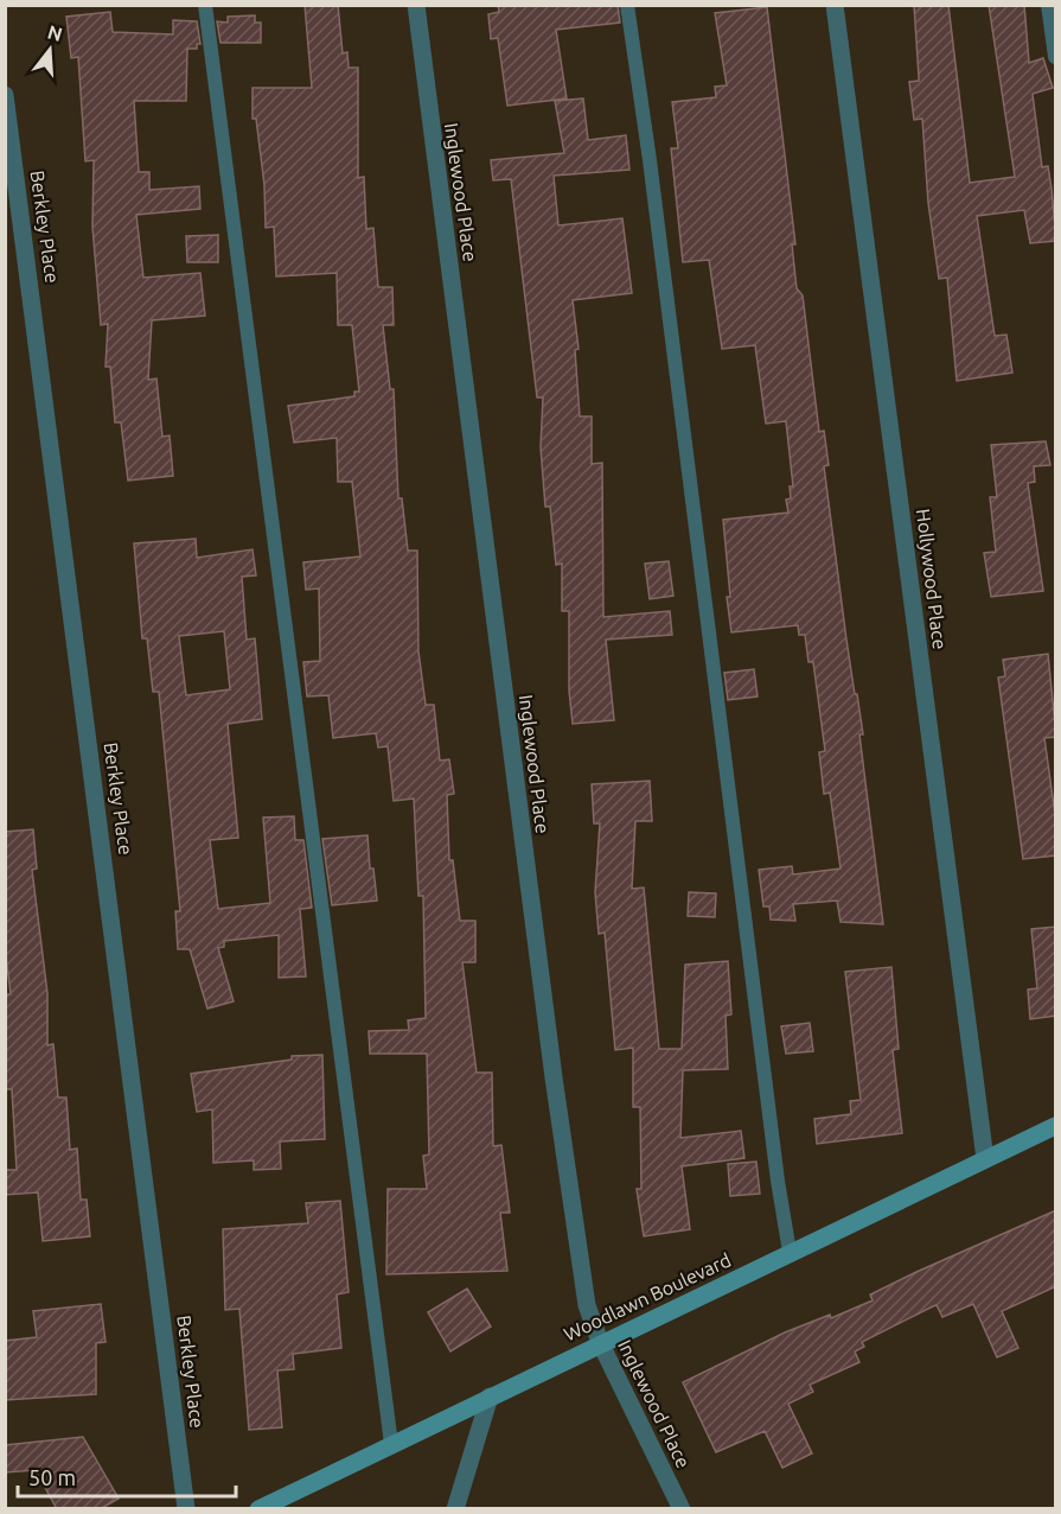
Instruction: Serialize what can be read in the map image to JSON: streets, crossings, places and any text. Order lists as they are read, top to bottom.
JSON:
{
  "streets": {
    "street": [
      "Inglewood Place",
      "Berkley Place",
      "Hollywood Place",
      "Woodlawn Boulevard"
    ]
  },
  "crossings": [
    ["Inglewood Place", "Woodlawn Boulevard"],
    ["Hollywood Place", "Woodlawn Boulevard"]
  ],
  "scale_bar": "50 m",
  "north": "top"
}
